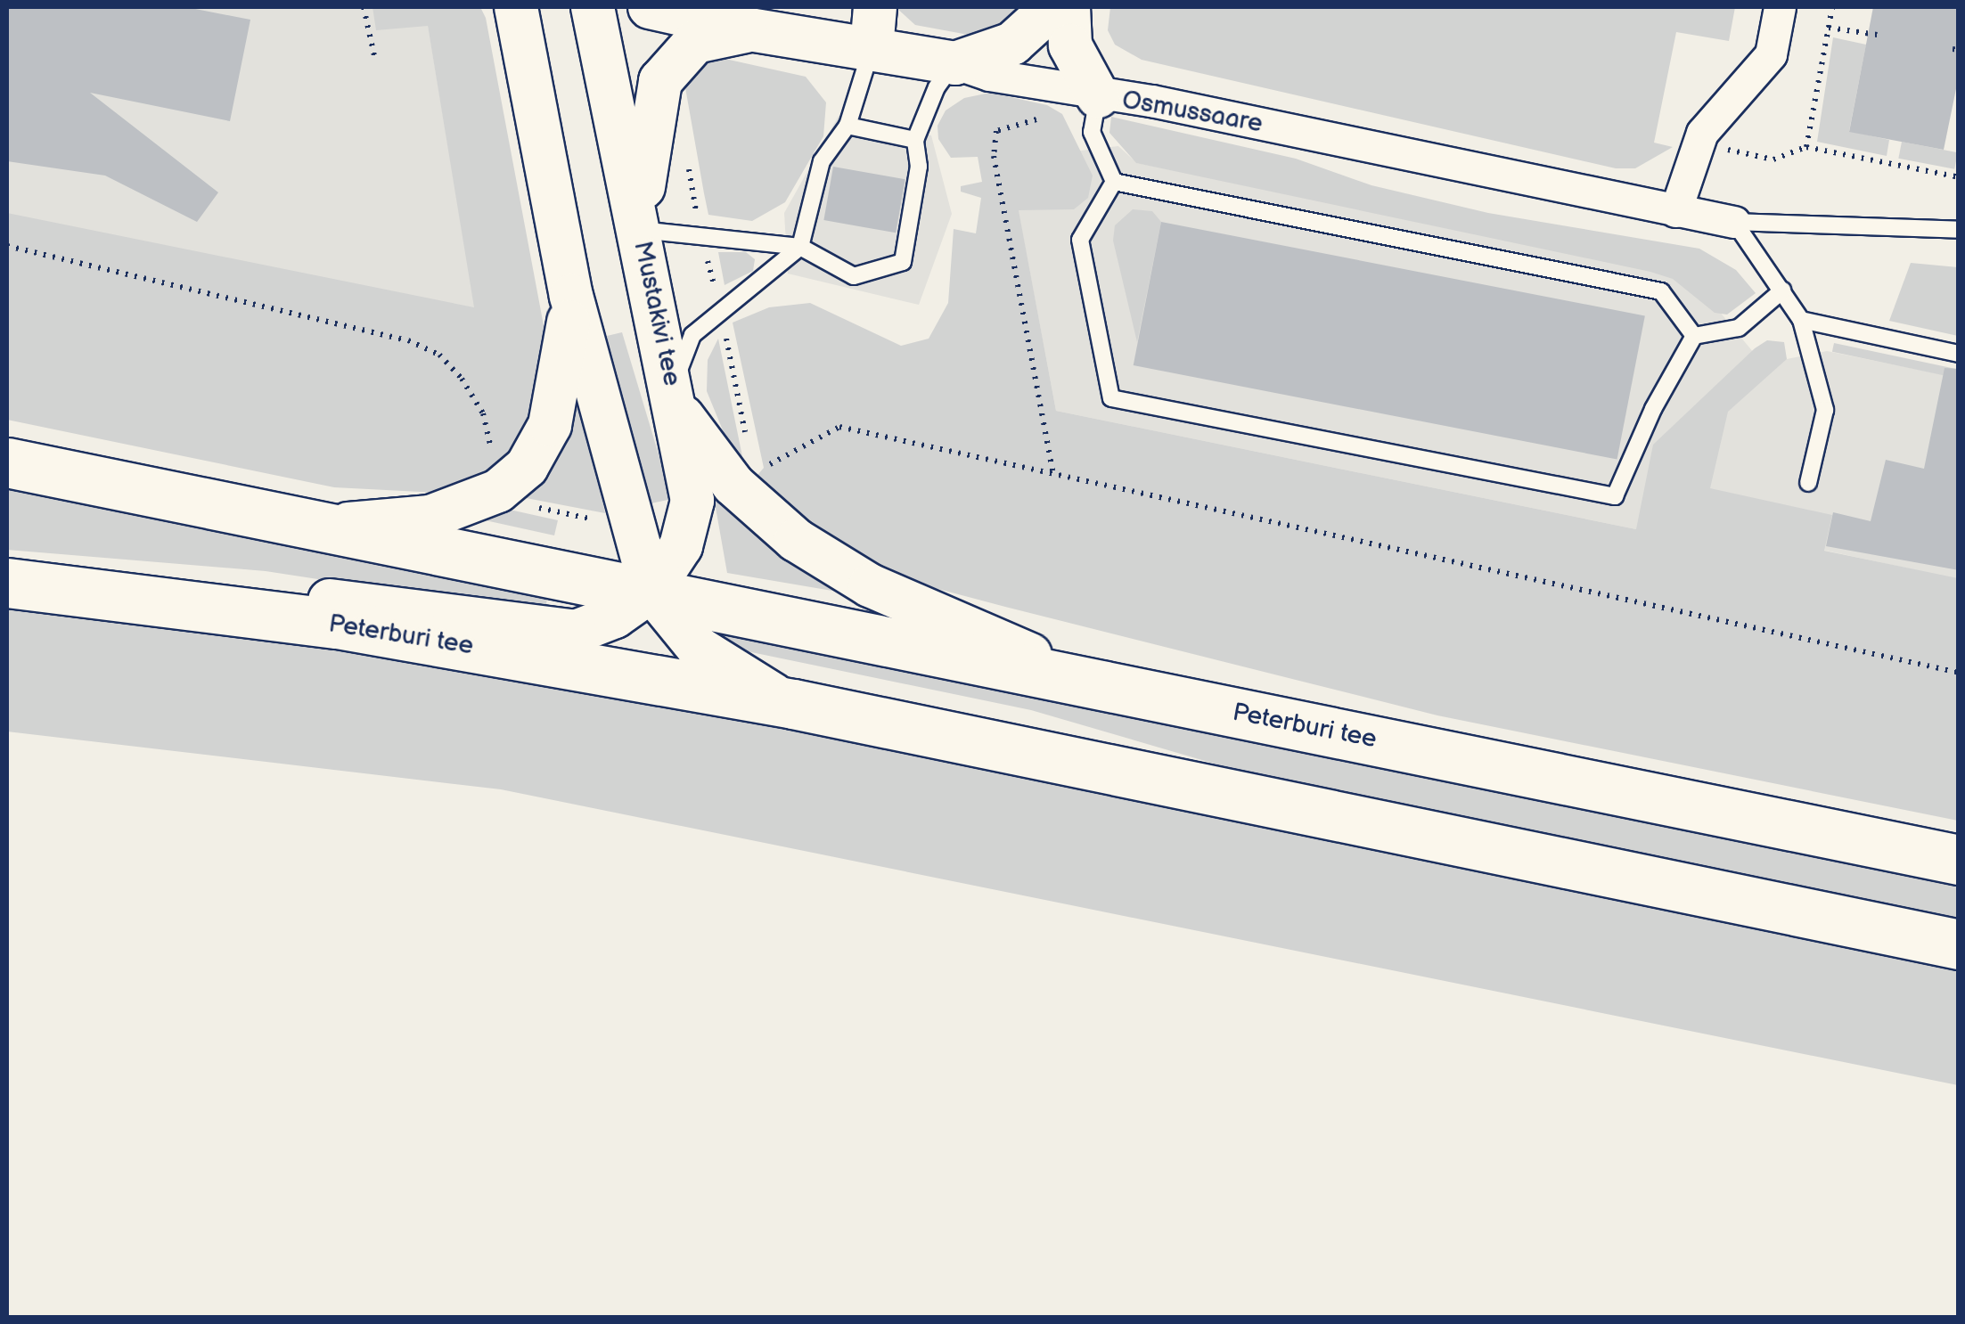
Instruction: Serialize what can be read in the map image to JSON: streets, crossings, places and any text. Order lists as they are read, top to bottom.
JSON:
{
  "streets": {
    "highway": ["Peterburi tee"],
    "main road": ["Osmussaare", "Mustakivi tee"]
  },
  "crossings": [
    ["Mustakivi tee", "Peterburi tee"]
  ]
}
